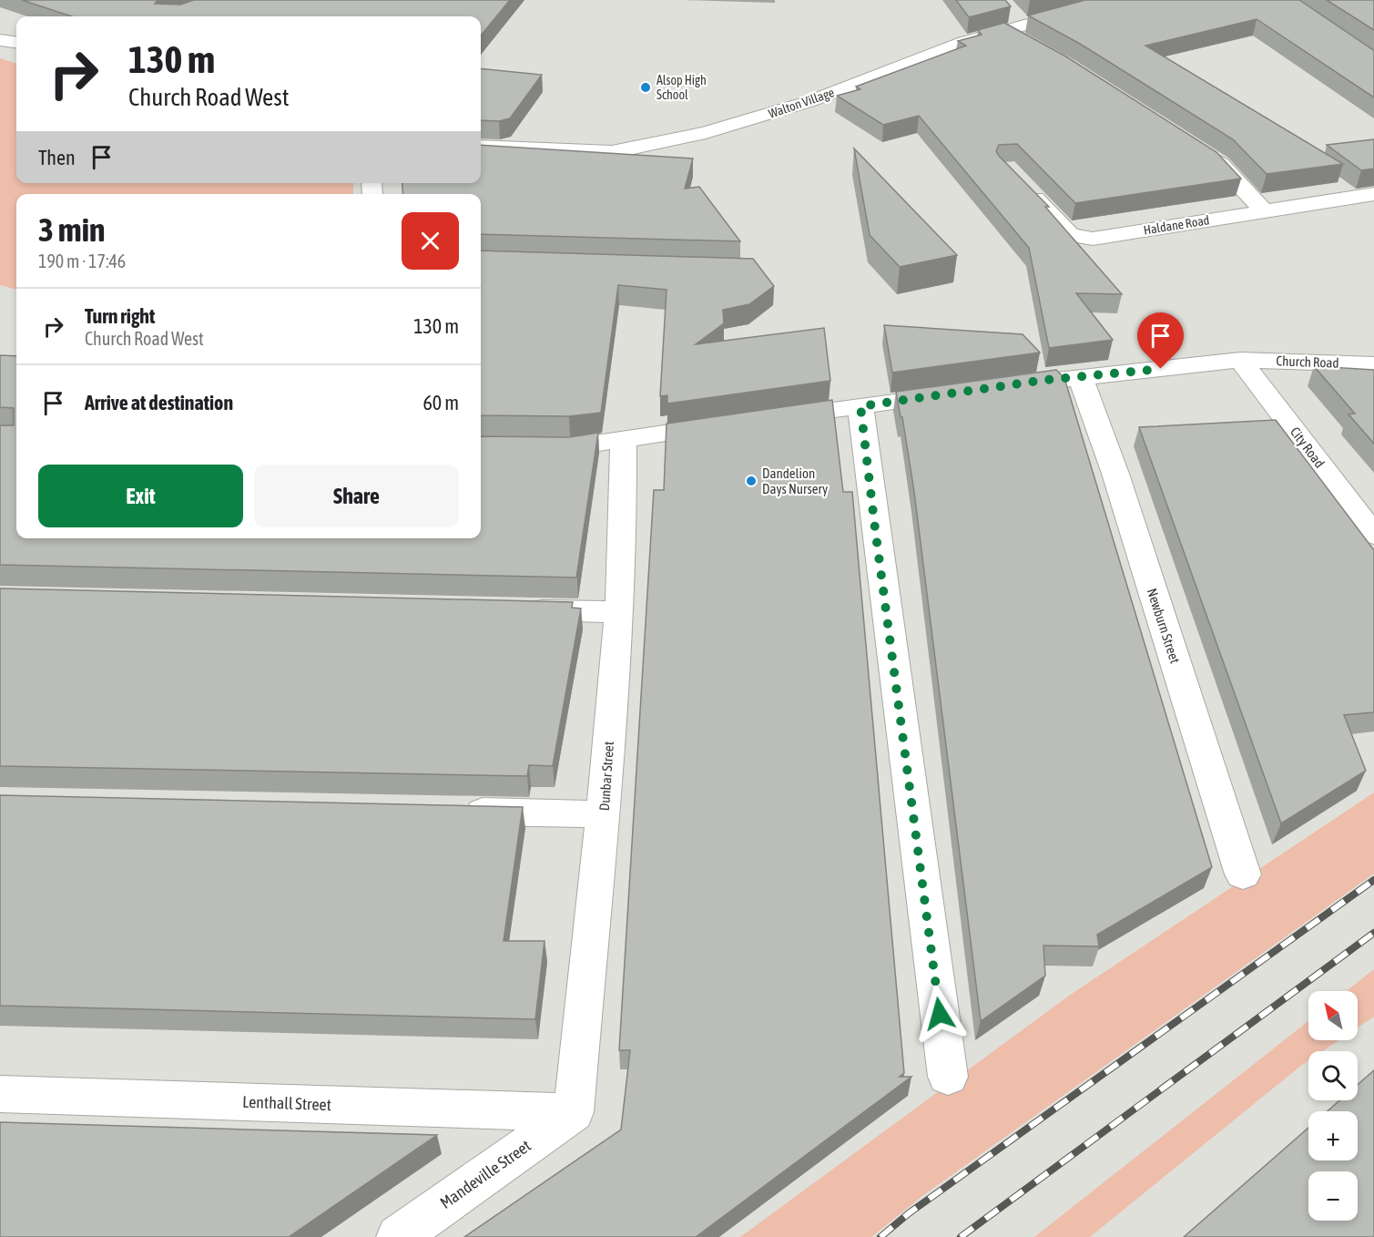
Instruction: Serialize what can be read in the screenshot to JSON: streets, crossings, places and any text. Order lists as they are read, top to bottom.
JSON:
{
  "streets": {
    "street": [
      "Walton Village",
      "Haldane Road",
      "Church Road",
      "City Road",
      "Newburn Street",
      "Dunbar Street",
      "Lenthall Street",
      "Mandeville Street"
    ]
  },
  "crossings": [
    ["Church Road", "City Road"],
    ["Church Road", "Newburn Street"],
    ["Dunbar Street", "Lenthall Street"],
    ["Dunbar Street", "Mandeville Street"],
    ["Lenthall Street", "Mandeville Street"]
  ],
  "places": ["Alsop High School", "Dandelion Days Nursery"],
  "north": "top left",
  "page": {
    "turn": ["130 m", "Church Road West"],
    "then": "Then",
    "heading": ["3 min", "190 m · 17:46"],
    "list": [
      {
        "name": "Turn right",
        "note": "Church Road West",
        "value": "130 m"
      },
      {
        "name": "Arrive at destination",
        "value": "60 m"
      }
    ],
    "buttons": ["Exit", "Share"],
    "map_buttons": ["+", "−"]
  }
}
